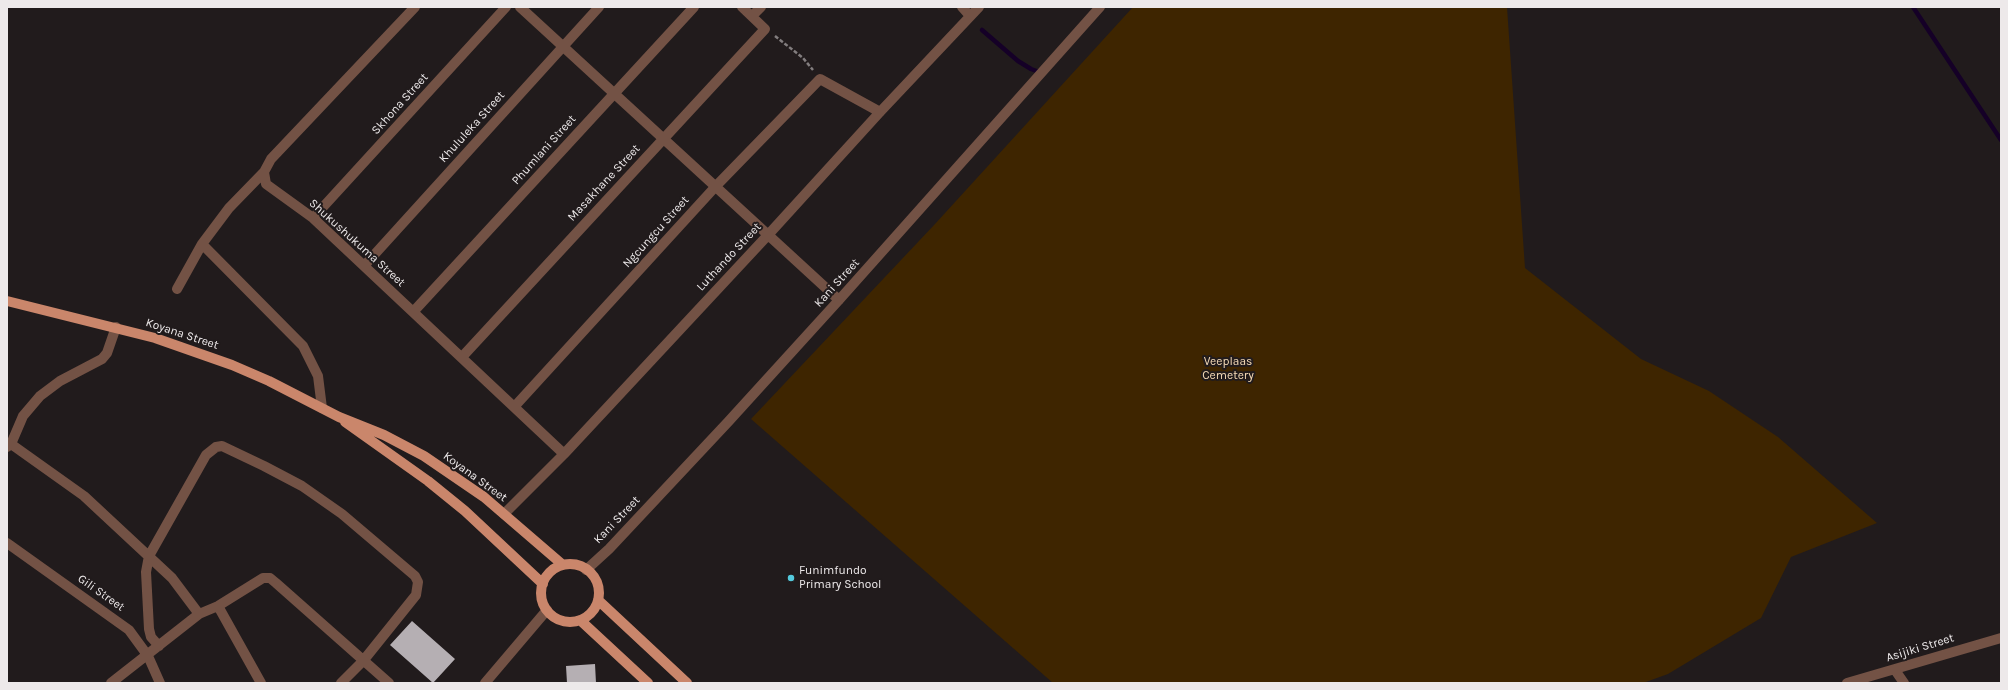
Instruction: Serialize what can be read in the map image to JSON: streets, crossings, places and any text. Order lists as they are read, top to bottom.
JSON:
{
  "streets": {
    "main road": ["Koyana Street"],
    "street": [
      "Skhona Street",
      "Khululeka Street",
      "Phumlani Street",
      "Masakhane Street",
      "Ngcungcu Street",
      "Shukushukuma Street",
      "Luthando Street",
      "Kani Street",
      "Gili Street",
      "Asijiki Street"
    ]
  },
  "crossings": [
    ["Skhona Street", "Shukushukuma Street"],
    ["Khululeka Street", "Shukushukuma Street"],
    ["Phumlani Street", "Shukushukuma Street"],
    ["Masakhane Street", "Shukushukuma Street"],
    ["Ngcungcu Street", "Shukushukuma Street"],
    ["Shukushukuma Street", "Luthando Street"],
    ["Luthando Street", "Koyana Street"],
    ["Kani Street", "Koyana Street"]
  ],
  "parks": ["Veeplaas Cemetery"],
  "places": ["Funimfundo Primary School"]
}
